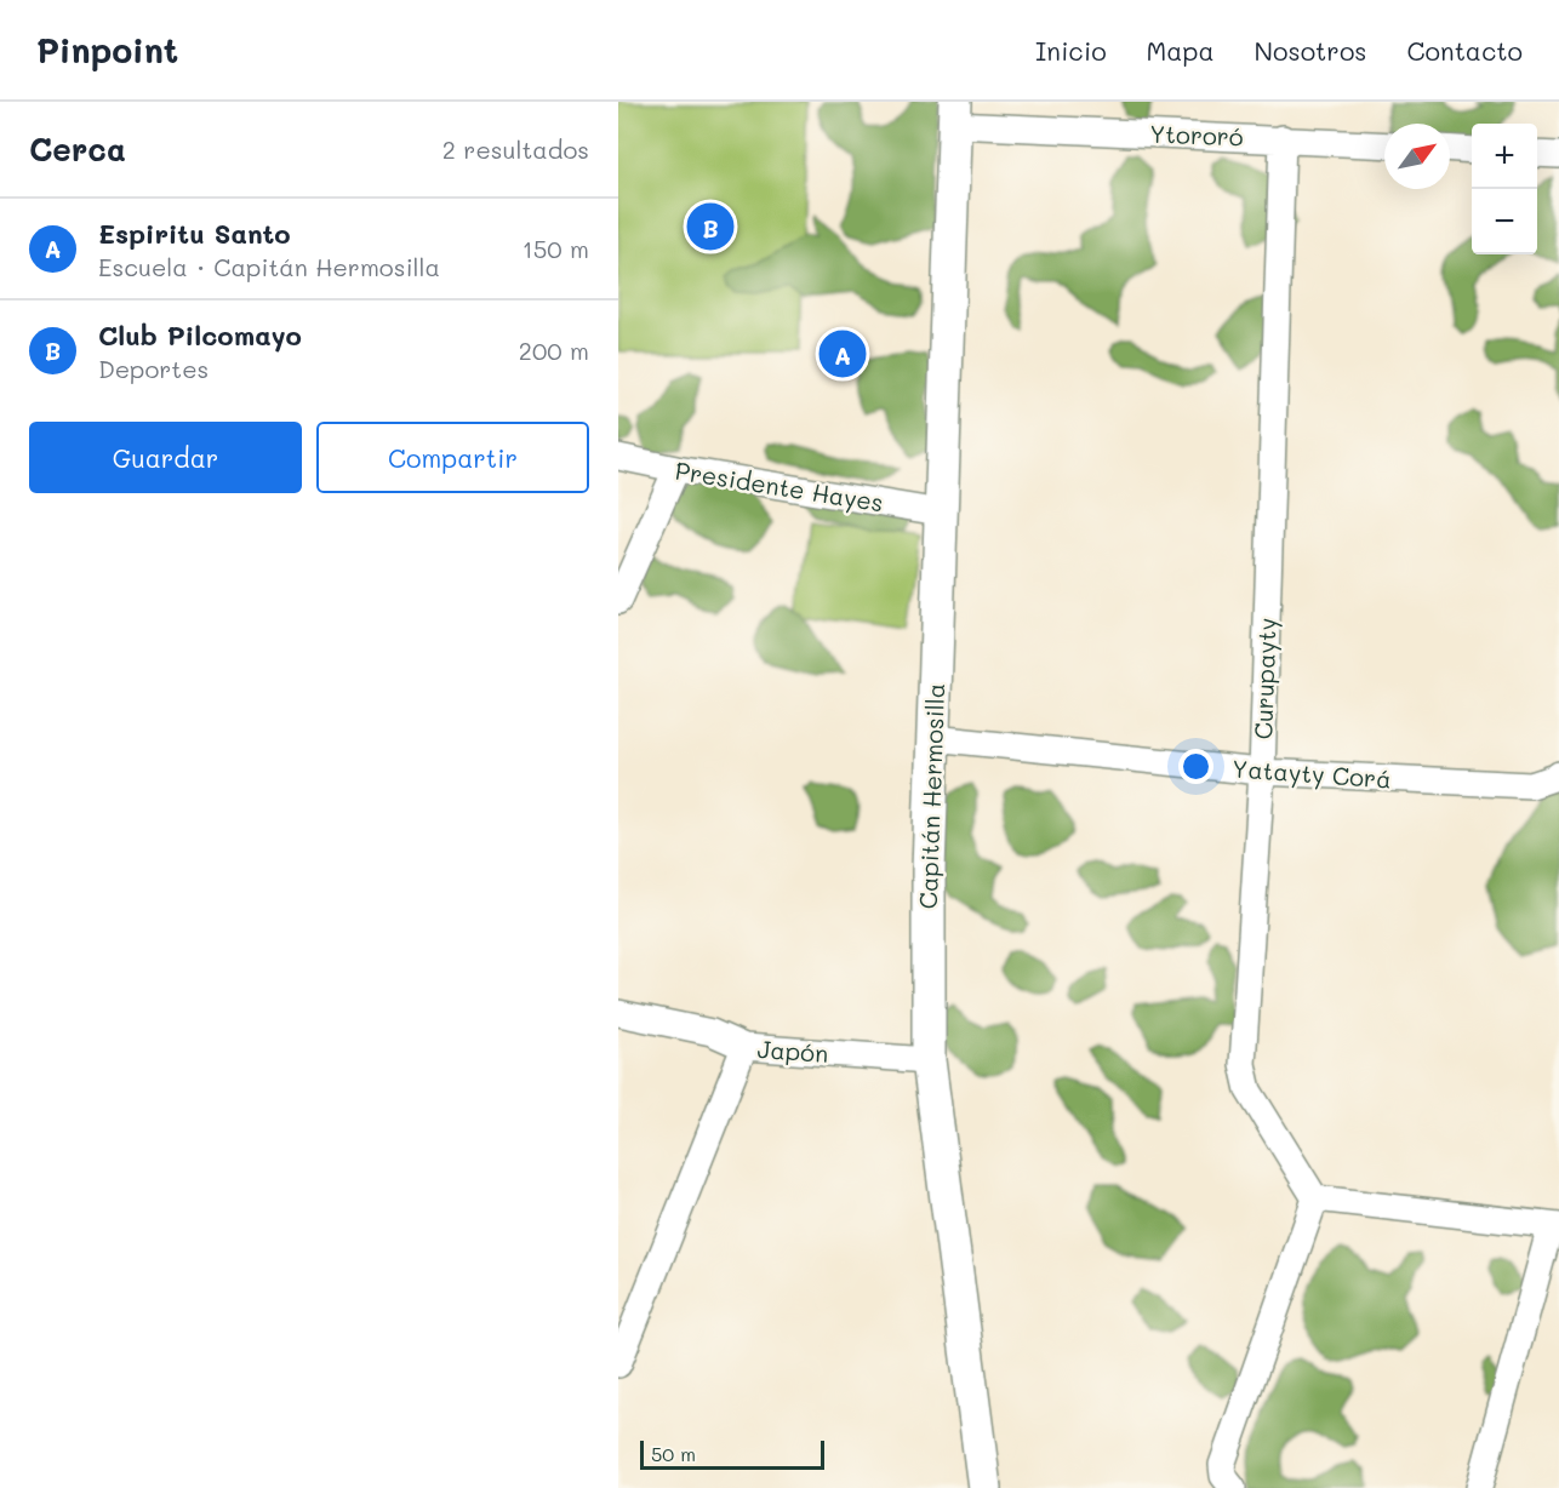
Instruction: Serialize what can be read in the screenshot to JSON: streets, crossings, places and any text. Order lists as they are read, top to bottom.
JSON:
{
  "streets": {
    "street": [
      "Ytororó",
      "Presidente Hayes",
      "Curupayty",
      "Yatayty Corá",
      "Capitán Hermosilla",
      "Japón"
    ]
  },
  "crossings": [
    ["Ytororó", "Curupayty"],
    ["Ytororó", "Capitán Hermosilla"],
    ["Presidente Hayes", "Capitán Hermosilla"],
    ["Curupayty", "Yatayty Corá"],
    ["Yatayty Corá", "Capitán Hermosilla"],
    ["Capitán Hermosilla", "Japón"]
  ],
  "scale_bar": "50 m",
  "north": "top right",
  "page": {
    "header": "Pinpoint",
    "nav": [
      "Inicio",
      "Mapa",
      "Nosotros",
      "Contacto"
    ],
    "heading": ["Cerca", "2 resultados"],
    "map_buttons": ["+", "−"],
    "list": [
      {
        "mark": "A",
        "name": "Espiritu Santo",
        "note": "Escuela · Capitán Hermosilla",
        "value": "150 m"
      },
      {
        "mark": "B",
        "name": "Club Pilcomayo",
        "note": "Deportes",
        "value": "200 m"
      }
    ],
    "pins": ["B", "A"],
    "buttons": ["Guardar", "Compartir"],
    "scale": "50 m"
  }
}
